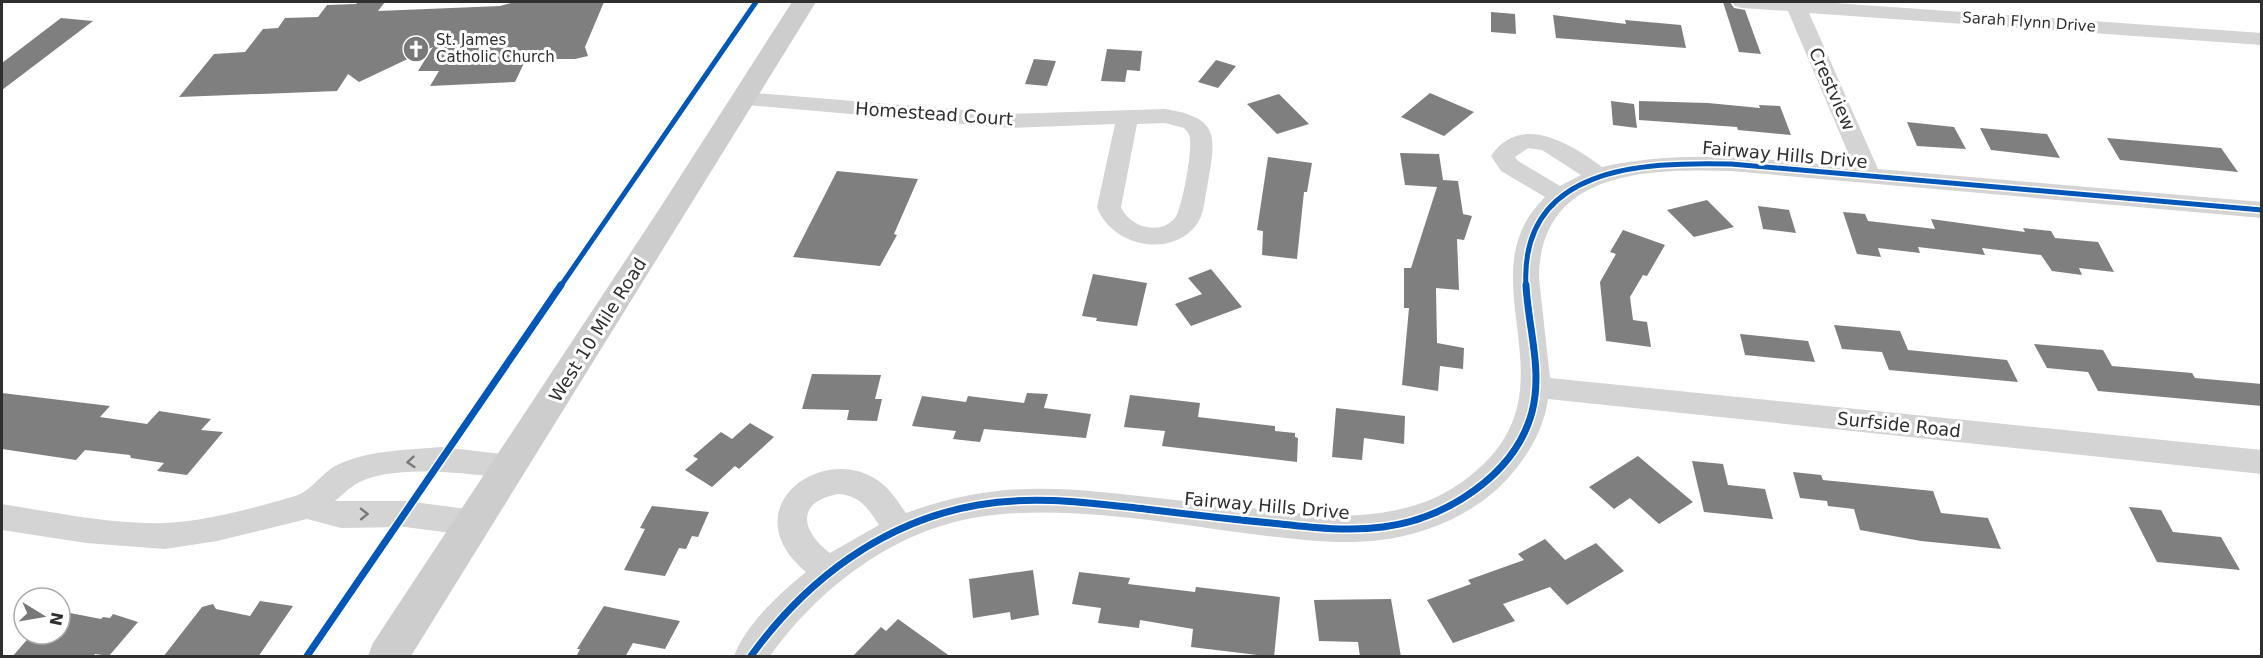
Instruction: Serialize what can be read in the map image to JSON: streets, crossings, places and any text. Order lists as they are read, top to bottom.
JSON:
{
  "streets": {
    "main road": ["West 10 Mile Road"],
    "street": [
      "Sarah Flynn Drive",
      "Crestview",
      "Homestead Court",
      "Fairway Hills Drive",
      "Surfside Road"
    ]
  },
  "crossings": [
    ["Sarah Flynn Drive", "Crestview"],
    ["Crestview", "Fairway Hills Drive"],
    ["Homestead Court", "West 10 Mile Road"],
    ["Fairway Hills Drive", "Surfside Road"]
  ],
  "places": {
    "church": ["St. James Catholic Church"]
  },
  "north": "right"
}
